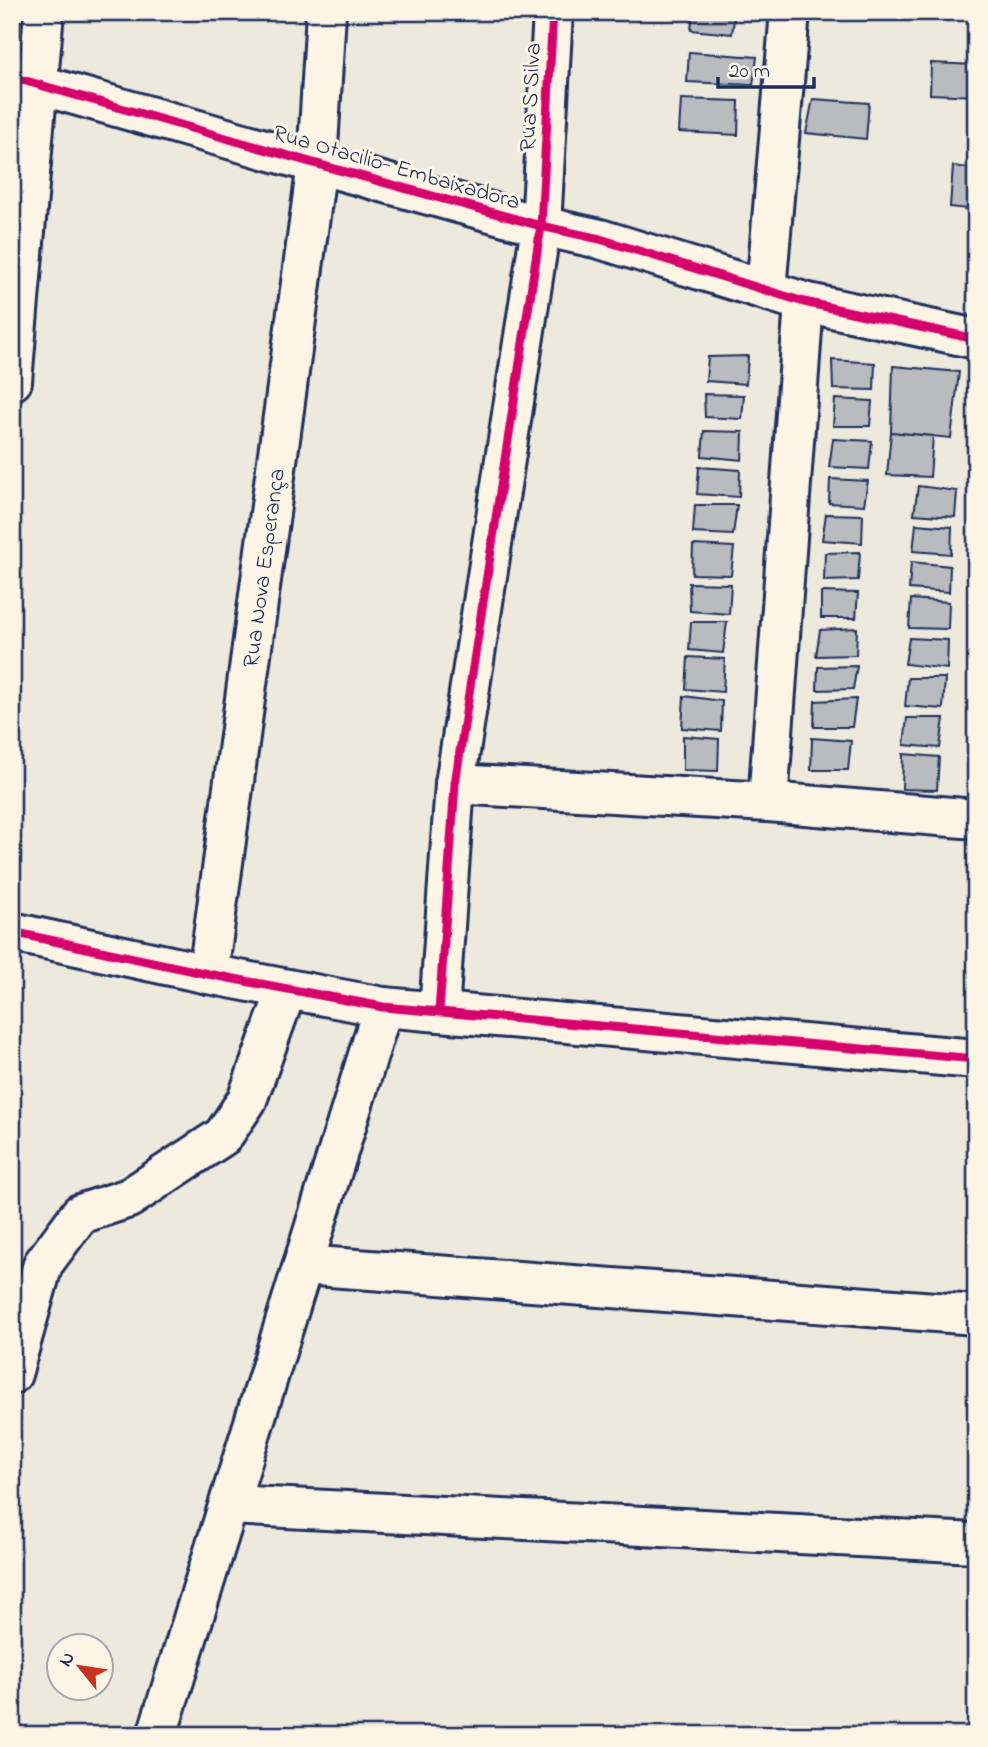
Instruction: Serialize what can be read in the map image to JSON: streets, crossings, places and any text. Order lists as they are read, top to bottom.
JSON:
{
  "streets": {
    "street": ["Rua S Silva", "Rua Otacilio- Embaixadora", "Rua Nova Esperança"]
  },
  "crossings": [
    ["Rua S Silva", "Rua Otacilio- Embaixadora"],
    ["Rua Otacilio- Embaixadora", "Rua Nova Esperança"]
  ],
  "scale_bar": "20 m",
  "north": "top left"
}
